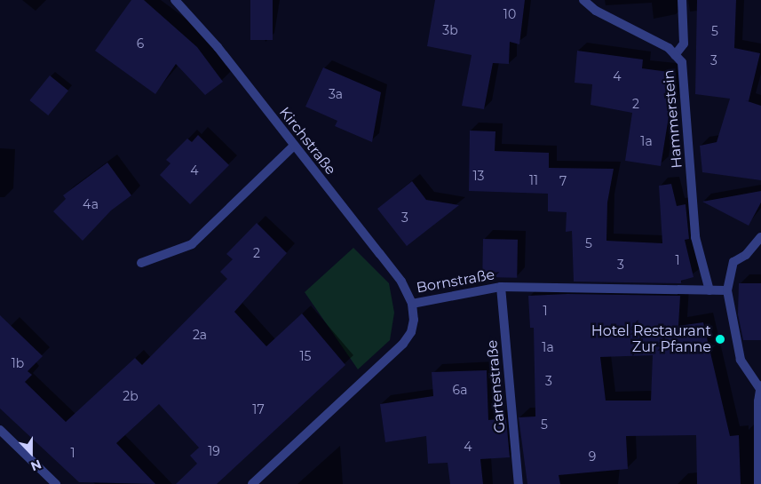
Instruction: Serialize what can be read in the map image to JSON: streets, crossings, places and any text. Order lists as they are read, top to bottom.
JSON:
{
  "streets": {
    "street": [
      "Hammerstein",
      "Kirchstraße",
      "Bornstraße",
      "Gartenstraße"
    ]
  },
  "crossings": [
    ["Hammerstein", "Bornstraße"],
    ["Kirchstraße", "Bornstraße"],
    ["Bornstraße", "Gartenstraße"]
  ],
  "places": ["Hotel Restaurant Zur Pfanne"],
  "house_numbers": [
    "10",
    "3b",
    "5",
    "6",
    "3",
    "4",
    "3a",
    "2",
    "1a",
    "4",
    "13",
    "11",
    "7",
    "4a",
    "3",
    "5",
    "2",
    "1",
    "3",
    "1",
    "2a",
    "1a",
    "15",
    "1b",
    "3",
    "6a",
    "2b",
    "17",
    "5",
    "4",
    "19",
    "1",
    "9"
  ],
  "north": "bottom"
}
